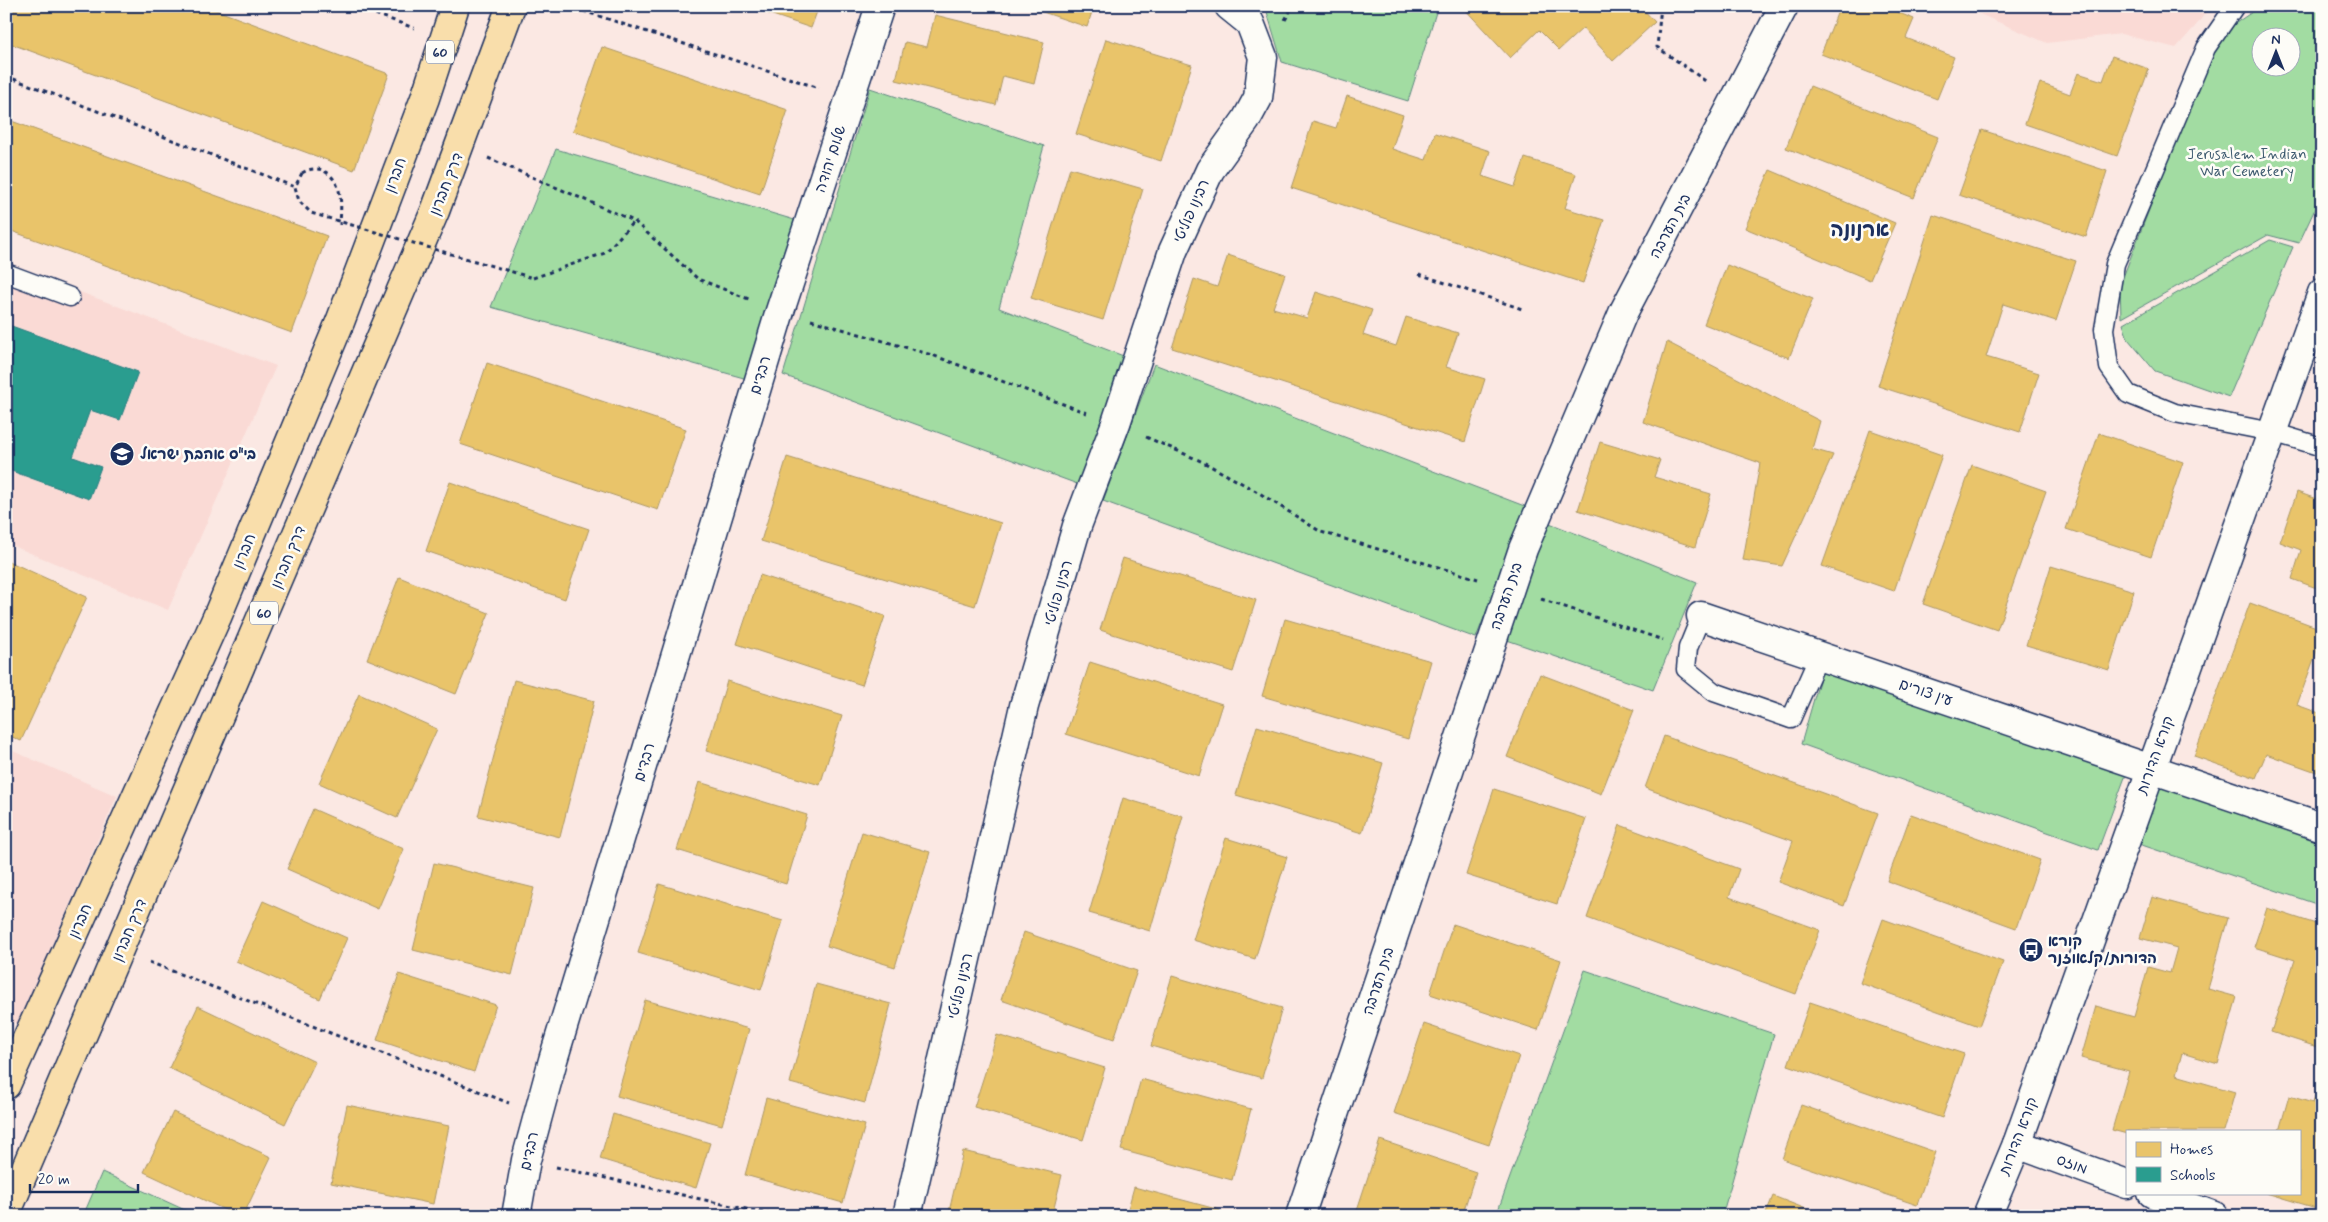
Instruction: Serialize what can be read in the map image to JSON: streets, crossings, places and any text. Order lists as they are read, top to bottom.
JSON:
{
  "streets": {
    "highway": ["60", "חברון", "דרך חברון"],
    "street": [
      "שלום יהודה",
      "רבינו פוליטי",
      "בית הערבה",
      "רבדים",
      "עין צורים",
      "קורא הדורות",
      "מוזס"
    ]
  },
  "crossings": [
    ["שלום יהודה", "רבדים"],
    ["עין צורים", "קורא הדורות"],
    ["קורא הדורות", "מוזס"]
  ],
  "districts": ["ארנונה"],
  "parks": ["Jerusalem Indian War Cemetery"],
  "places": {
    "school or university": ["בי\"ס אהבת ישראל"],
    "bus stop": ["קורא הדורות/קלאוזנר"]
  },
  "legend": ["Homes", "Schools"],
  "scale_bar": "20 m",
  "north": "top"
}
